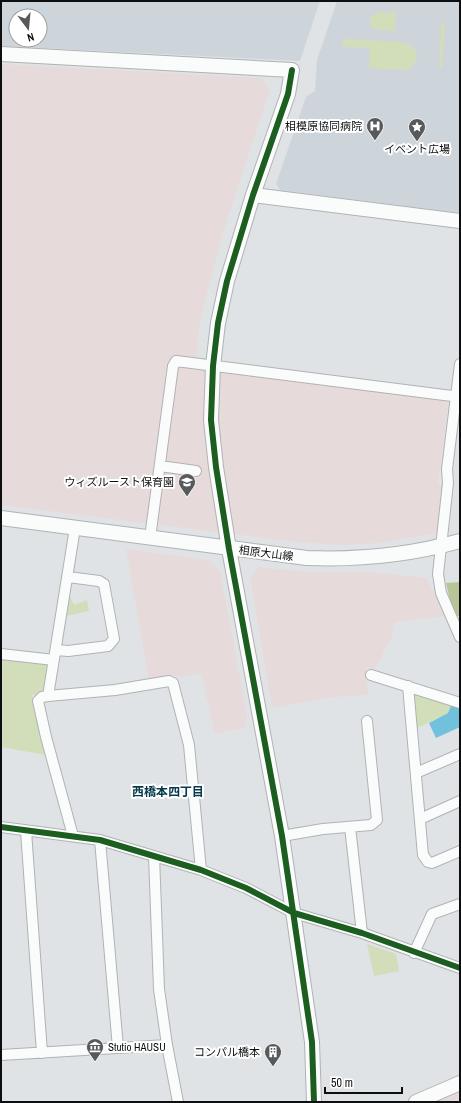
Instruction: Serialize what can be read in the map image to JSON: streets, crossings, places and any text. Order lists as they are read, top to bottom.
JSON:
{
  "streets": {
    "street": ["相原大山線"]
  },
  "districts": ["西橋本四丁目"],
  "places": {
    "hospital": ["相模原協同病院"],
    "place": ["イベント広場"],
    "school or university": ["ウィズルースト保育園"],
    "museum": ["Stutio HAUSU"],
    "building": ["コンパル橋本"]
  },
  "scale_bar": "50 m",
  "north": "bottom"
}
